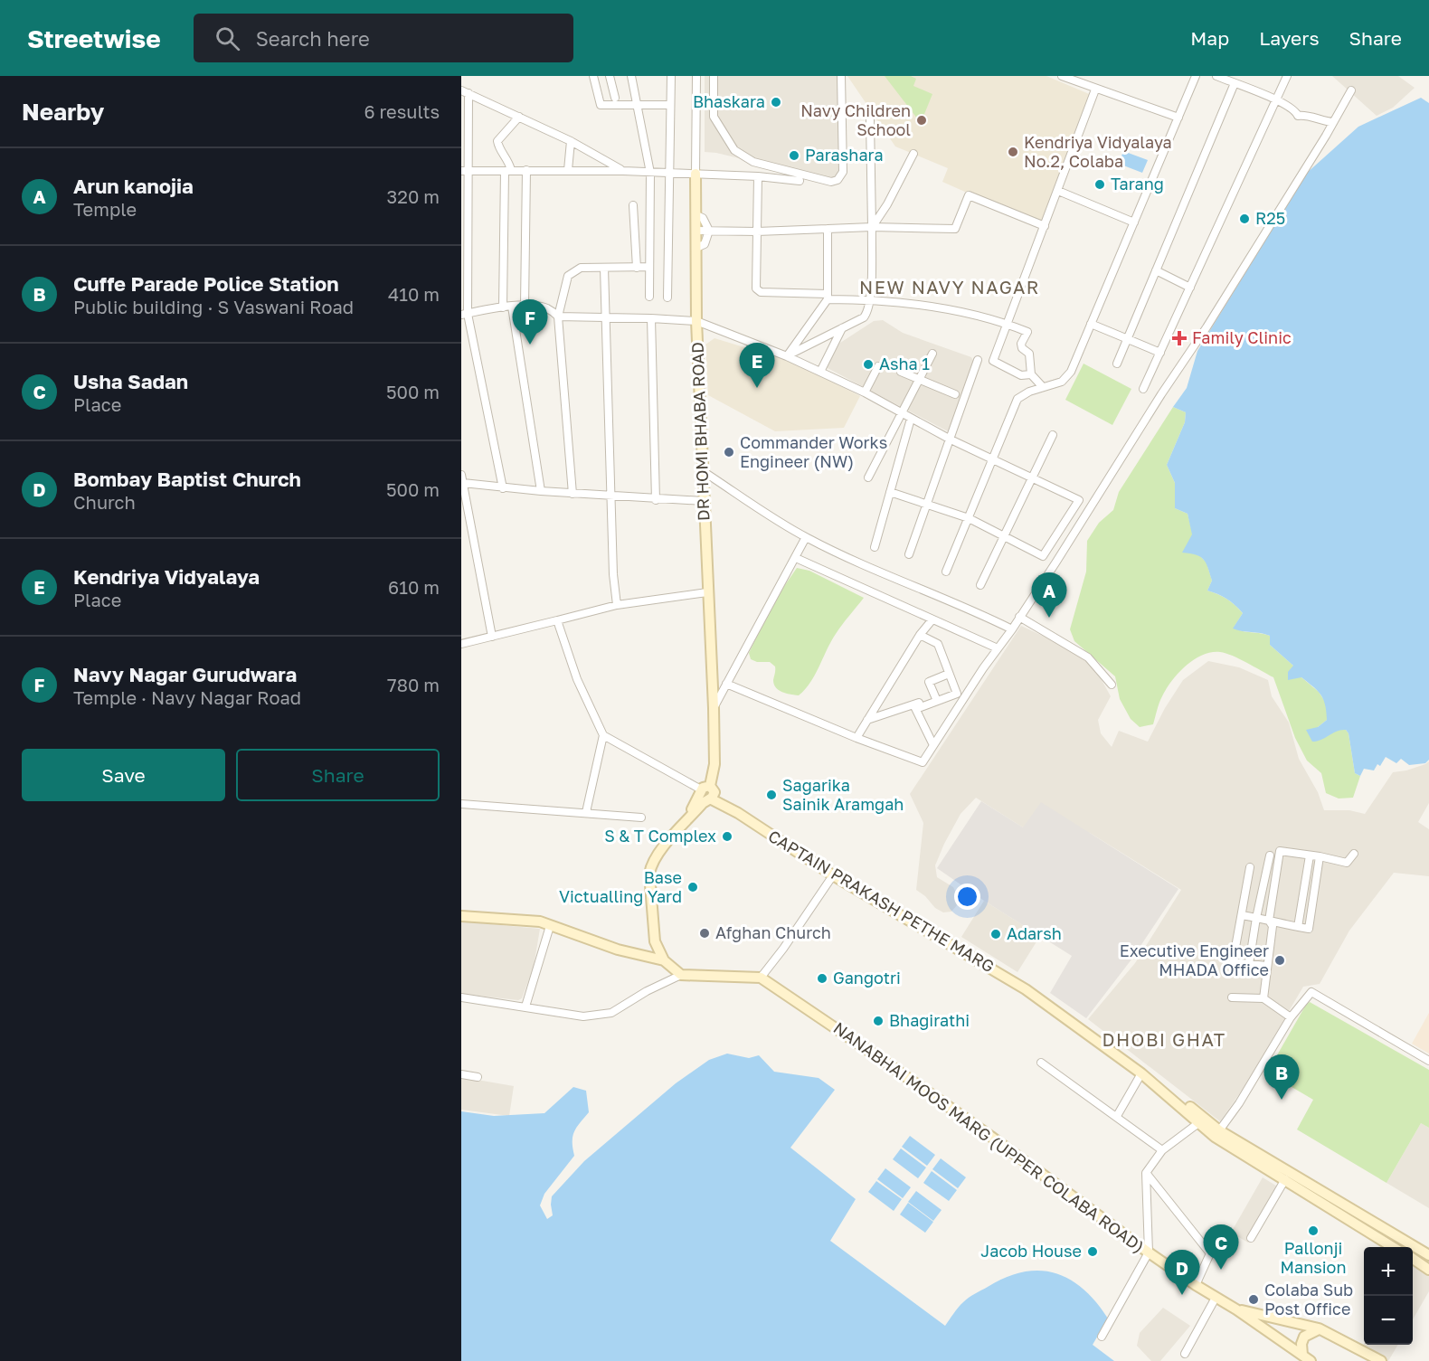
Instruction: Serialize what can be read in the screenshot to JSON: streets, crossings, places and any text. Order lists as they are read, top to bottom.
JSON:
{
  "streets": {
    "main road": ["DR HOMI BHABA ROAD", "CAPTAIN PRAKASH PETHE MARG", "NANABHAI MOOS MARG (UPPER COLABA ROAD)"]
  },
  "crossings": [
    ["DR HOMI BHABA ROAD", "CAPTAIN PRAKASH PETHE MARG"],
    ["DR HOMI BHABA ROAD", "NANABHAI MOOS MARG (UPPER COLABA ROAD)"],
    ["CAPTAIN PRAKASH PETHE MARG", "NANABHAI MOOS MARG (UPPER COLABA ROAD)"]
  ],
  "districts": ["NEW NAVY NAGAR", "DHOBI GHAT"],
  "places": {
    "other": [
      "Bhaskara",
      "Navy Children School",
      "Kendriya Vidyalaya No.2, Colaba",
      "Parashara",
      "Tarang",
      "R25",
      "Asha 1",
      "Commander Works Engineer (NW)",
      "Sagarika Sainik Aramgah",
      "S & T Complex",
      "Base Victualling Yard",
      "Afghan Church",
      "Adarsh",
      "Executive Engineer MHADA Office",
      "Gangotri",
      "Bhagirathi",
      "Pallonji Mansion",
      "Jacob House",
      "Colaba Sub Post Office"
    ],
    "health": ["Family Clinic"]
  },
  "page": {
    "header": "Streetwise",
    "search": "Search here",
    "nav": ["Map", "Layers", "Share"],
    "heading": ["Nearby", "6 results"],
    "list": [
      {
        "mark": "A",
        "name": "Arun kanojia",
        "note": "Temple",
        "value": "320 m"
      },
      {
        "mark": "B",
        "name": "Cuffe Parade Police Station",
        "note": "Public building · S Vaswani Road",
        "value": "410 m"
      },
      {
        "mark": "C",
        "name": "Usha Sadan",
        "note": "Place",
        "value": "500 m"
      },
      {
        "mark": "D",
        "name": "Bombay Baptist Church",
        "note": "Church",
        "value": "500 m"
      },
      {
        "mark": "E",
        "name": "Kendriya Vidyalaya",
        "note": "Place",
        "value": "610 m"
      },
      {
        "mark": "F",
        "name": "Navy Nagar Gurudwara",
        "note": "Temple · Navy Nagar Road",
        "value": "780 m"
      }
    ],
    "pins": [
      "F",
      "E",
      "A",
      "B",
      "C",
      "D"
    ],
    "buttons": ["Save", "Share"],
    "map_buttons": ["+", "−"]
  }
}
